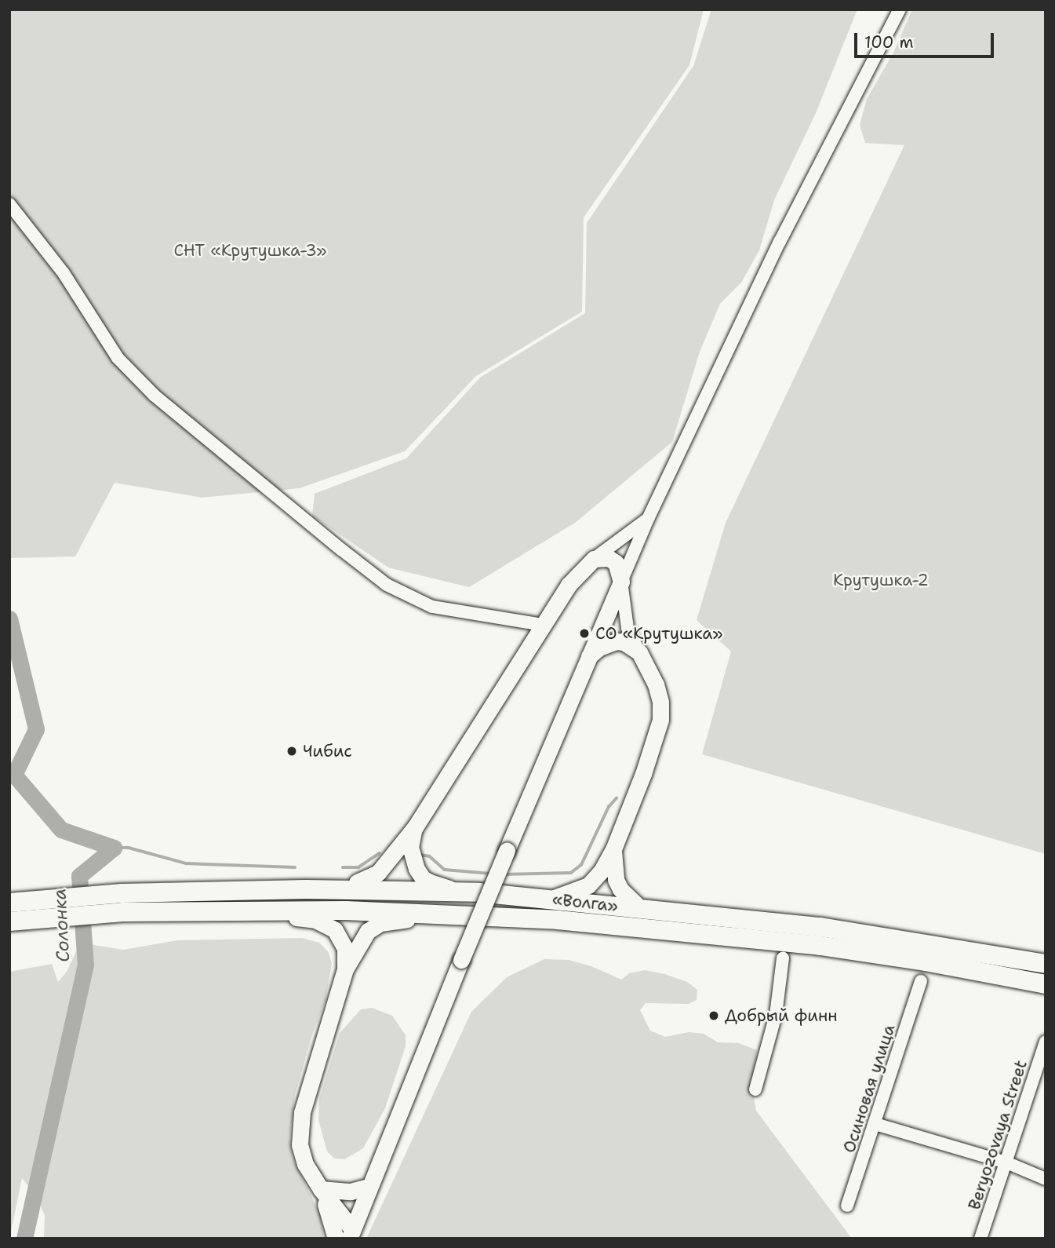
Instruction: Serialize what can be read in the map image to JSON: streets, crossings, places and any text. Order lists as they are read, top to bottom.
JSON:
{
  "streets": {
    "highway": ["«Волга»"],
    "street": ["Осиновая улица", "Beryozovaya Street"]
  },
  "water": ["Солонка"],
  "parks": ["СНТ «Крутушка-3»", "Крутушка-2"],
  "places": ["СО «Крутушка»", "Чибис", "Добрый финн"],
  "scale_bar": "100 m"
}
